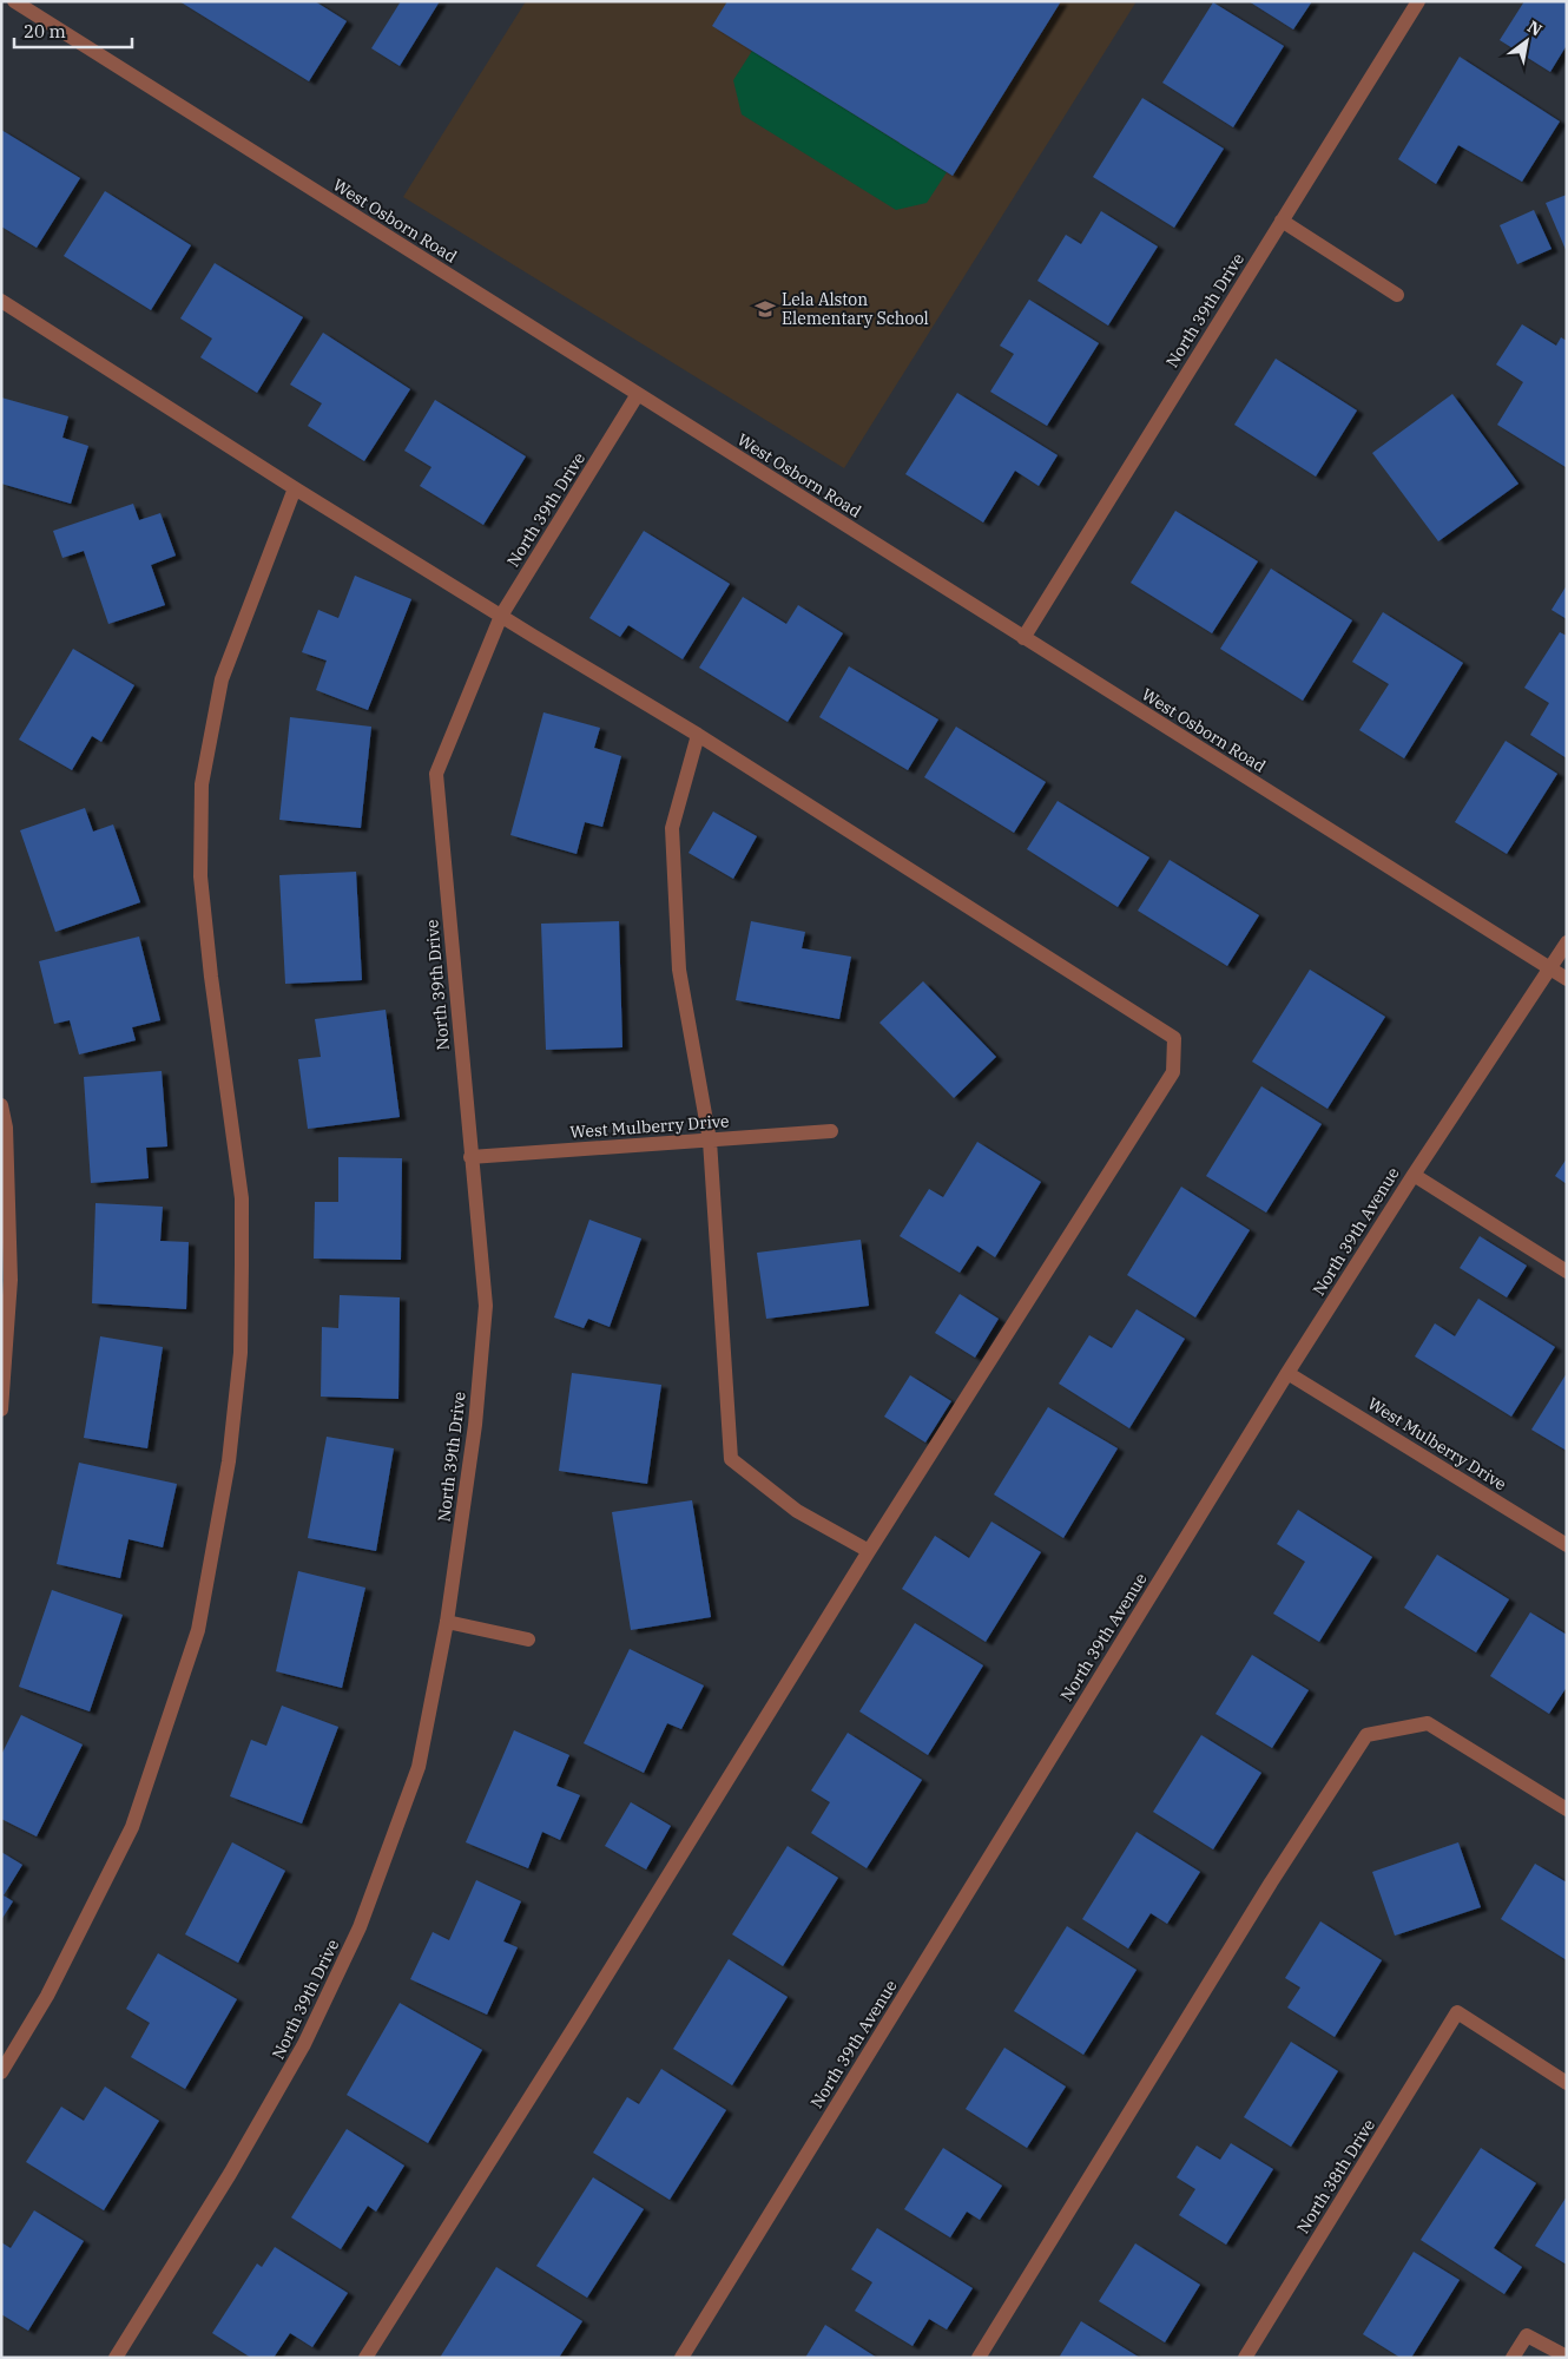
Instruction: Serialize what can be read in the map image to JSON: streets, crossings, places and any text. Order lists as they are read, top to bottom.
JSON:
{
  "streets": {
    "street": [
      "West Osborn Road",
      "North 39th Drive",
      "West Mulberry Drive",
      "North 39th Avenue",
      "North 38th Drive"
    ]
  },
  "crossings": [
    ["West Osborn Road", "North 39th Drive"],
    ["West Osborn Road", "North 39th Avenue"],
    ["North 39th Drive", "West Mulberry Drive"],
    ["West Mulberry Drive", "North 39th Avenue"]
  ],
  "places": {
    "school or university": ["Lela Alston Elementary School"]
  },
  "scale_bar": "20 m",
  "north": "top right"
}
